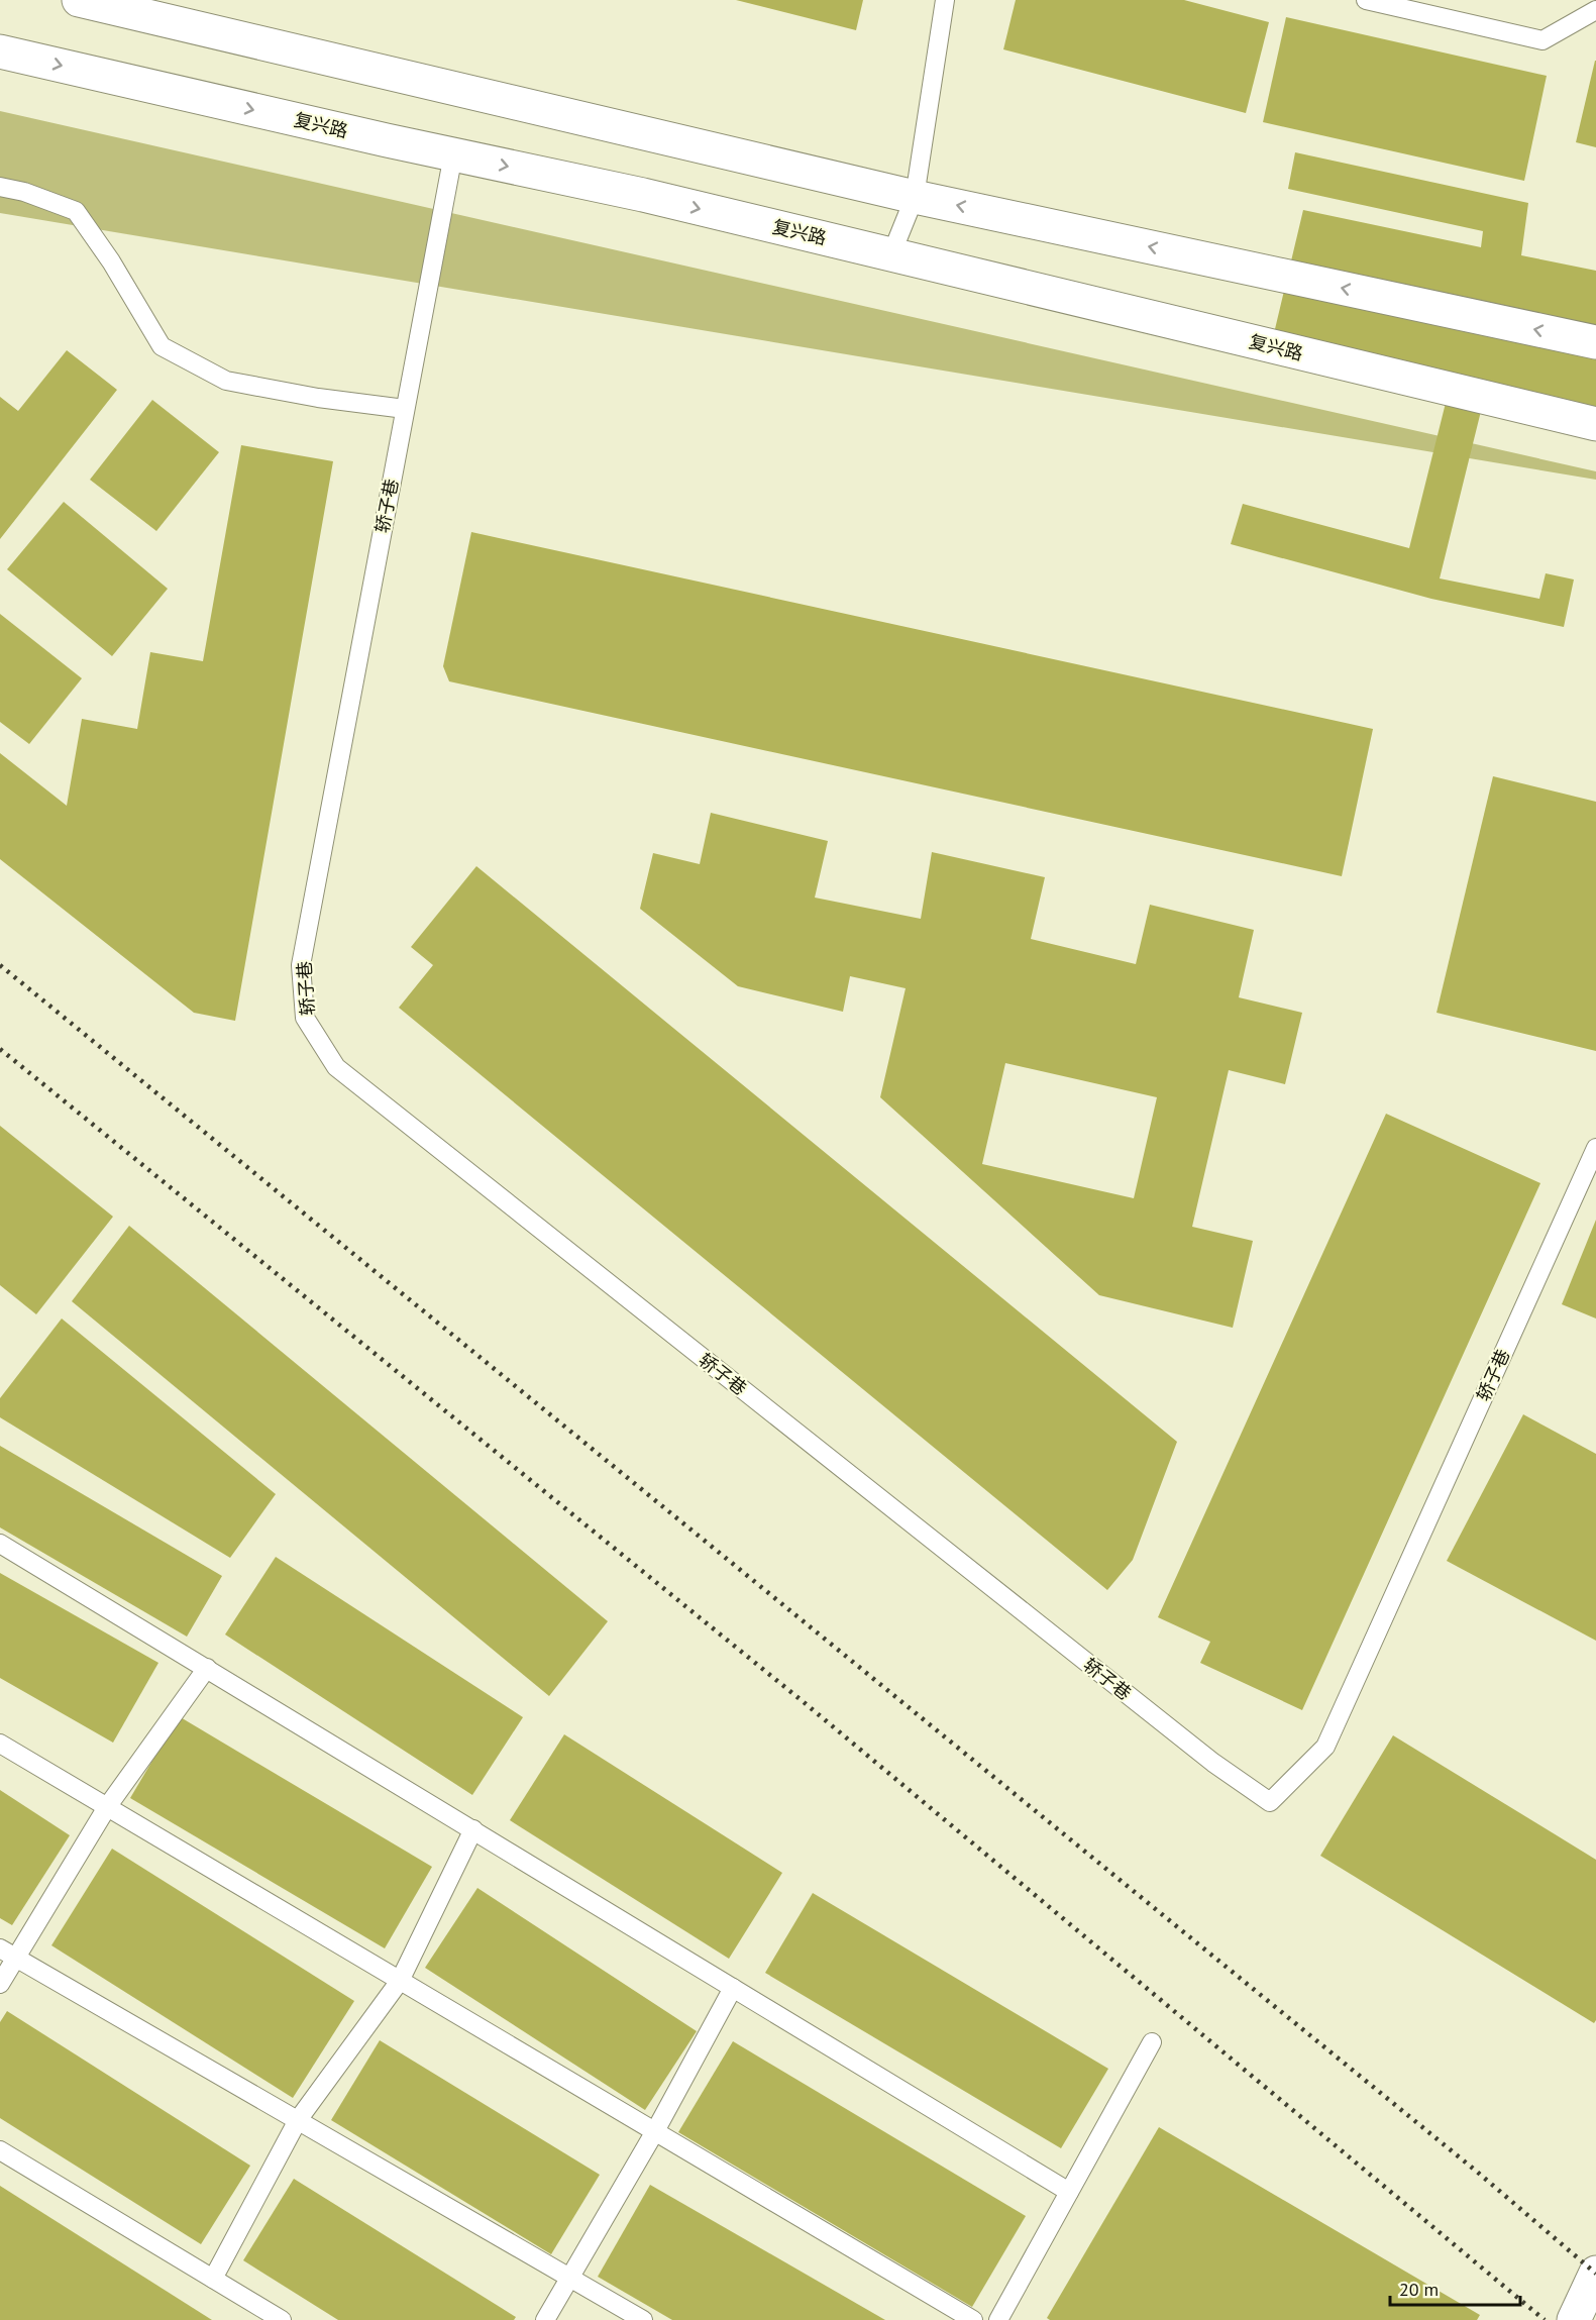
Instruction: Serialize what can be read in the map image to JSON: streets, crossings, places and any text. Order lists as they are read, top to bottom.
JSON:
{
  "streets": {
    "main road": ["复兴路"],
    "lane": ["轿子巷"]
  },
  "crossings": [
    ["复兴路", "轿子巷"]
  ],
  "scale_bar": "20 m"
}
